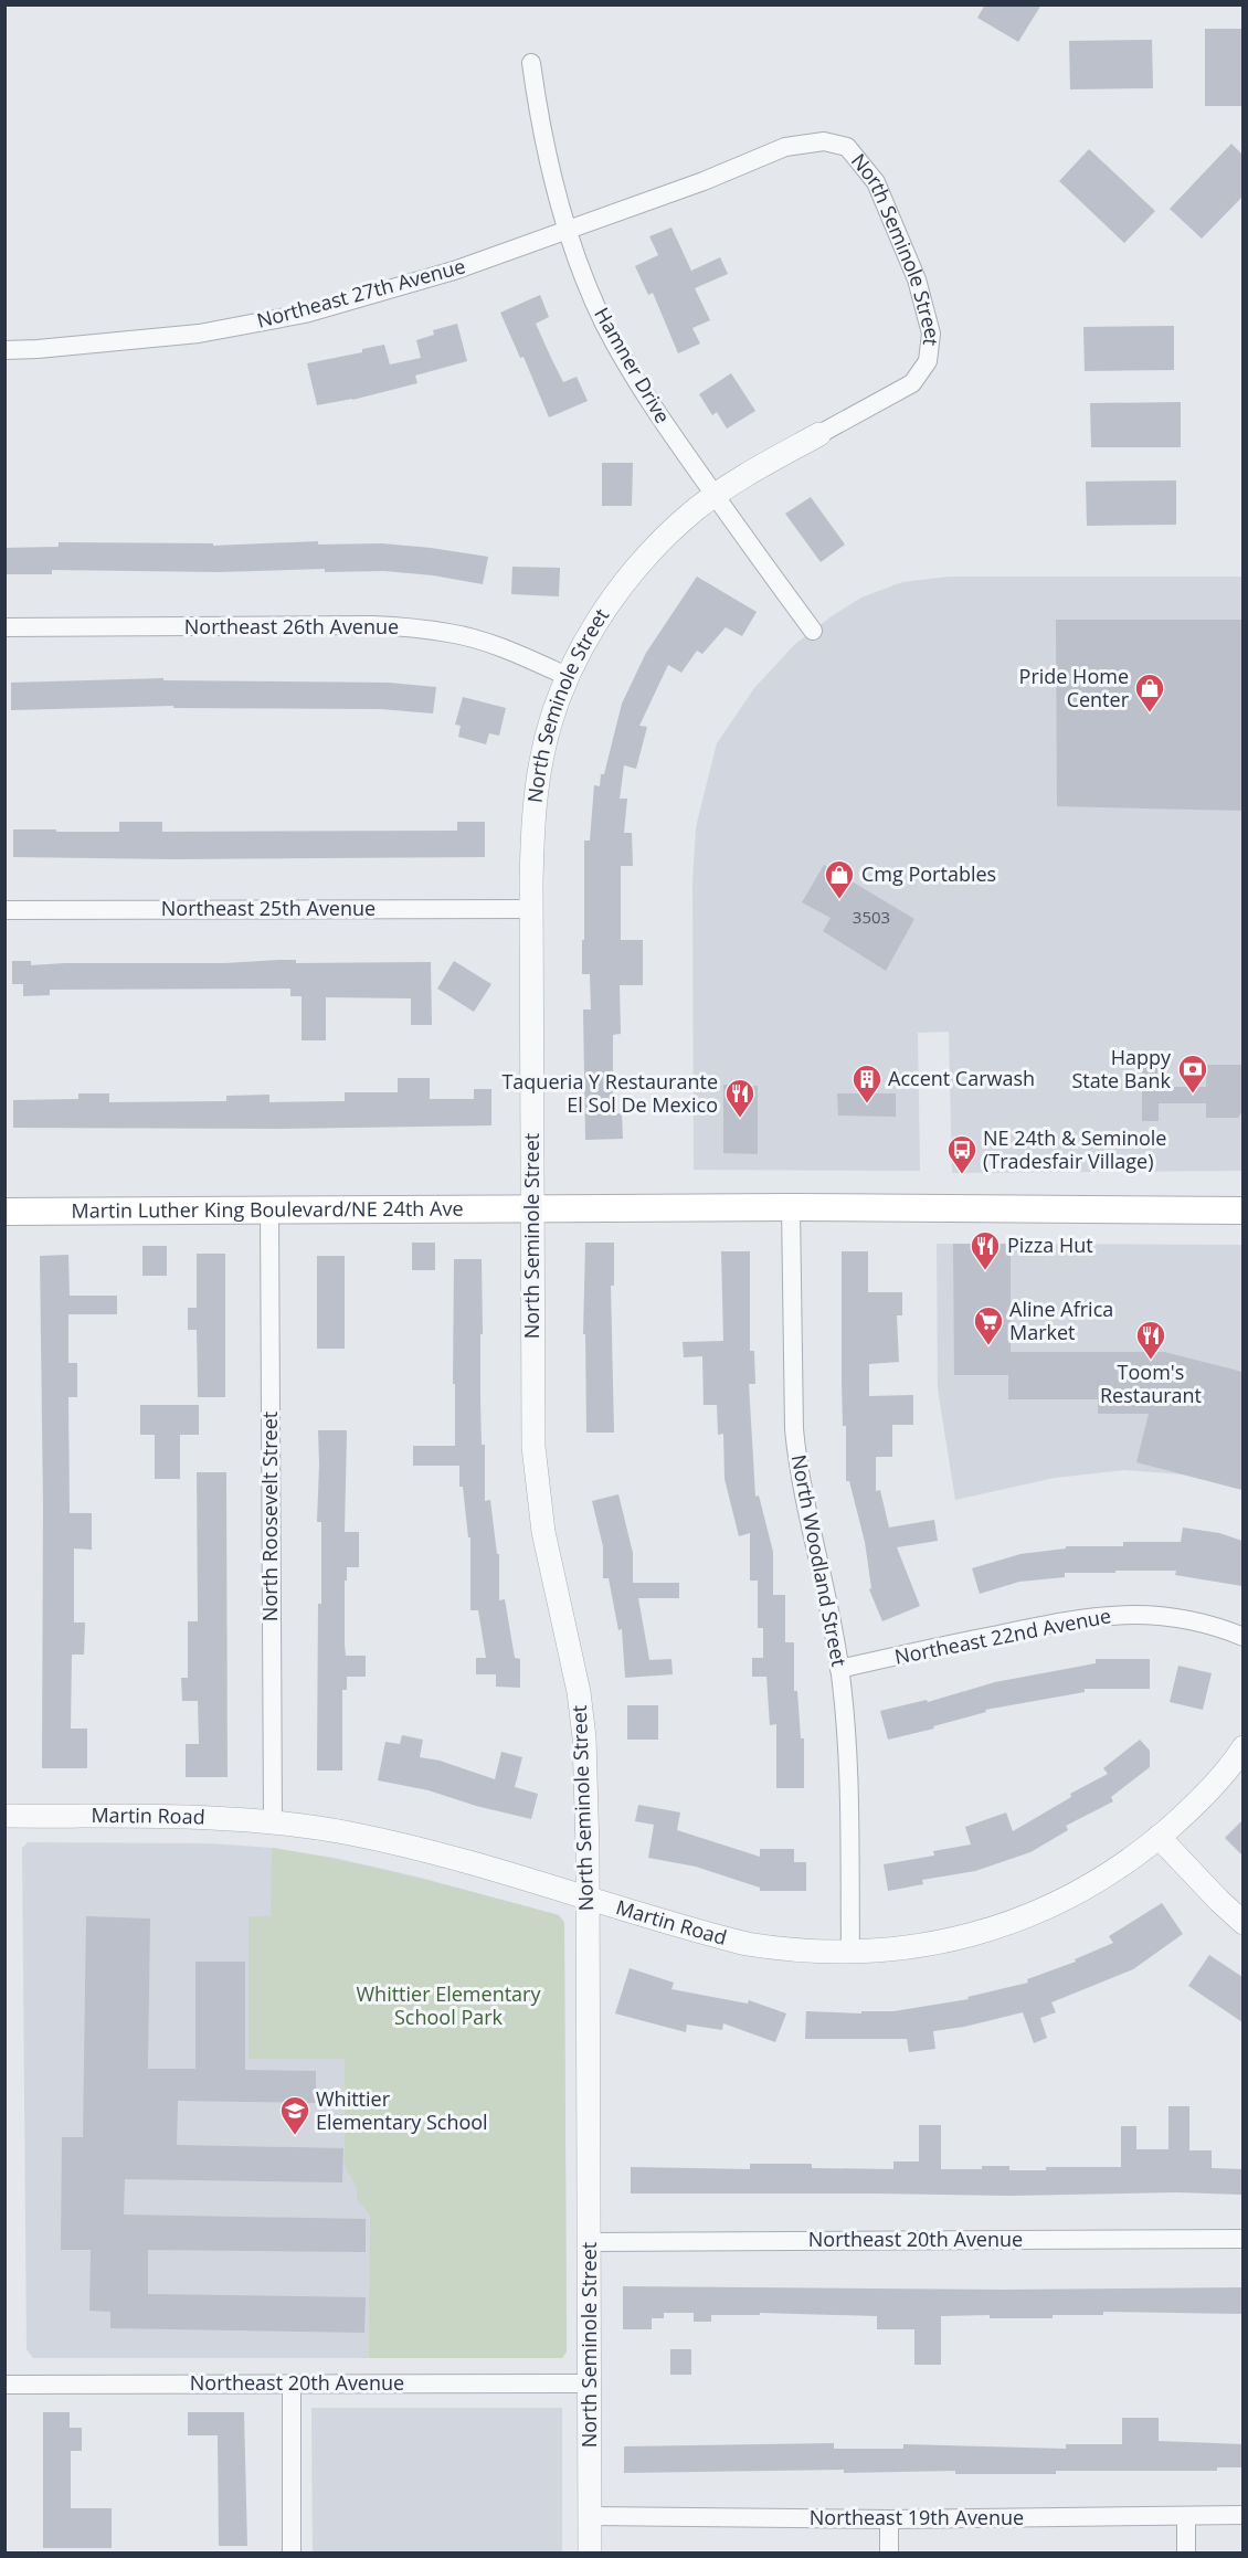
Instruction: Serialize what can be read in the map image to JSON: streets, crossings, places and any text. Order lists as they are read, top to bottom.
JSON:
{
  "streets": {
    "main road": ["Martin Luther King Boulevard/NE 24th Ave"],
    "street": [
      "North Seminole Street",
      "Northeast 27th Avenue",
      "Hamner Drive",
      "Northeast 26th Avenue",
      "Northeast 25th Avenue",
      "North Roosevelt Street",
      "North Woodland Street",
      "Northeast 22nd Avenue",
      "Martin Road",
      "Northeast 20th Avenue",
      "Northeast 19th Avenue"
    ]
  },
  "crossings": [
    ["North Seminole Street", "Northeast 27th Avenue"],
    ["North Seminole Street", "Hamner Drive"],
    ["North Seminole Street", "Northeast 26th Avenue"],
    ["North Seminole Street", "Northeast 25th Avenue"],
    ["North Seminole Street", "Martin Luther King Boulevard/NE 24th Ave"],
    ["North Seminole Street", "Martin Road"],
    ["North Seminole Street", "Northeast 20th Avenue"],
    ["North Seminole Street", "Northeast 19th Avenue"],
    ["Northeast 27th Avenue", "Hamner Drive"],
    ["Martin Luther King Boulevard/NE 24th Ave", "North Roosevelt Street"],
    ["Martin Luther King Boulevard/NE 24th Ave", "North Woodland Street"],
    ["North Roosevelt Street", "Martin Road"],
    ["North Woodland Street", "Northeast 22nd Avenue"],
    ["North Woodland Street", "Martin Road"]
  ],
  "parks": ["Whittier Elementary School Park"],
  "places": {
    "shop": ["Pride Home Center", "Cmg Portables"],
    "bank": ["Happy State Bank"],
    "building": ["Accent Carwash"],
    "restaurant": ["Taqueria Y Restaurante El Sol De Mexico", "Pizza Hut", "Toom's Restaurant"],
    "bus stop": ["NE 24th & Seminole (Tradesfair Village)"],
    "supermarket": ["Aline Africa Market"],
    "school or university": ["Whittier Elementary School"]
  },
  "house_numbers": ["3503"]
}
